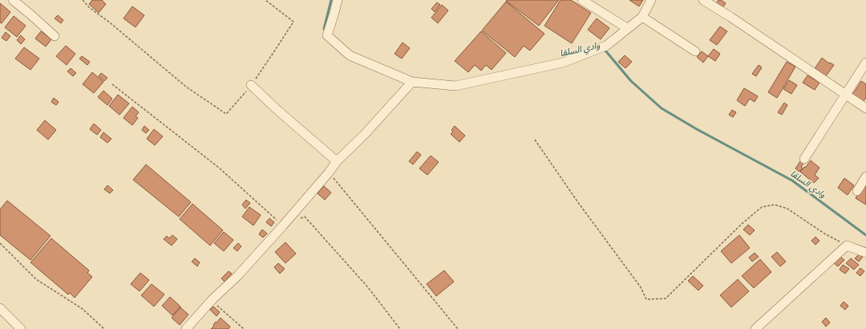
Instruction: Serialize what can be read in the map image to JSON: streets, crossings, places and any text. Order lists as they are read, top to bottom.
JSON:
{
  "water": ["وادي السلقا"]
}
